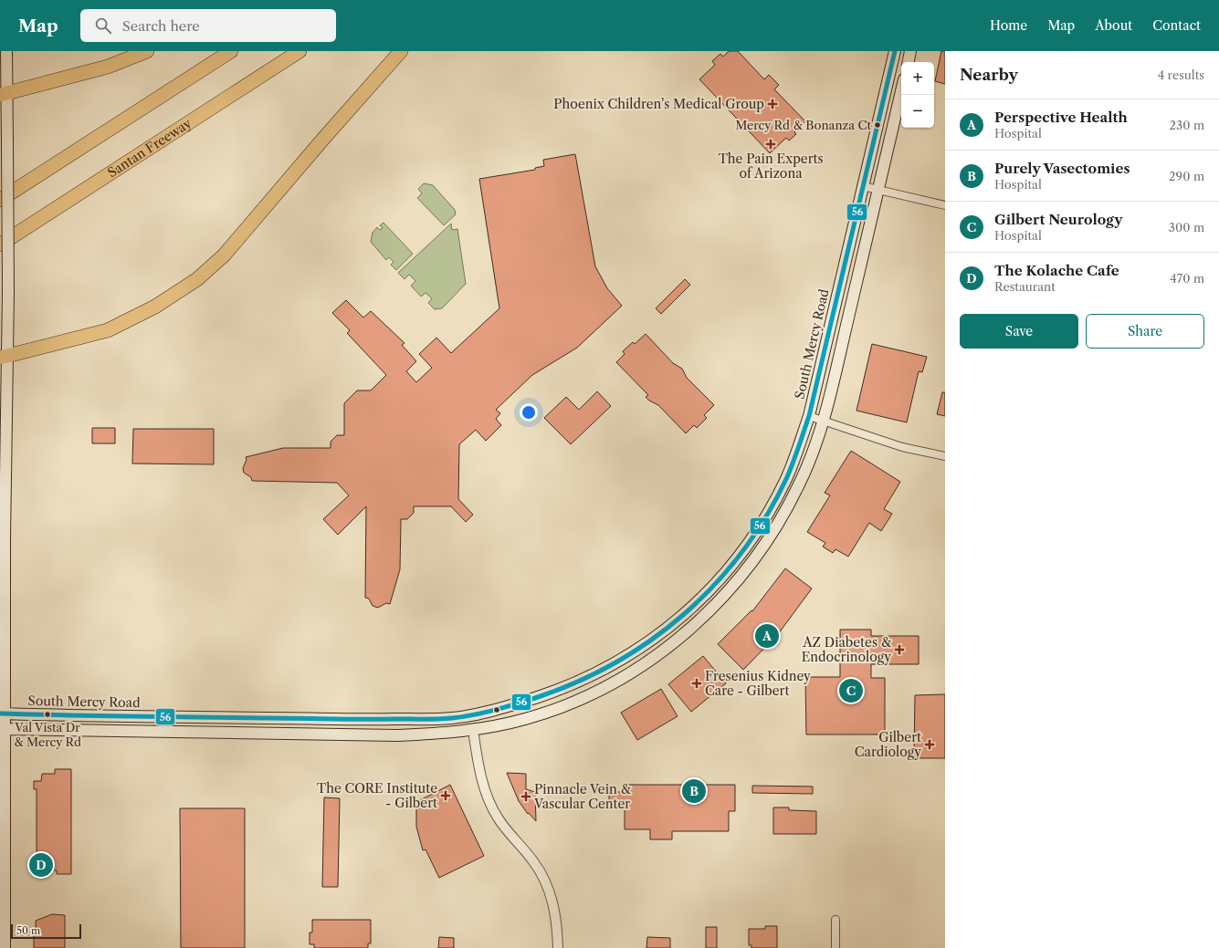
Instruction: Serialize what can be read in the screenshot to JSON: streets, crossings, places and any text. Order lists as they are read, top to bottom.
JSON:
{
  "streets": {
    "highway": ["Santan Freeway"],
    "main road": ["South Mercy Road"]
  },
  "places": {
    "health": [
      "Phoenix Children’s Medical Group",
      "The Pain Experts of Arizona",
      "AZ Diabetes & Endocrinology",
      "Fresenius Kidney Care - Gilbert",
      "Gilbert Cardiology",
      "The CORE Institute - Gilbert",
      "Pinnacle Vein & Vascular Center"
    ],
    "other": ["Mercy Rd & Bonanza Ct", "Val Vista Dr & Mercy Rd"]
  },
  "lines": ["transit line 56"],
  "scale_bar": "50 m",
  "page": {
    "header": "Map",
    "search": "Search here",
    "nav": [
      "Home",
      "Map",
      "About",
      "Contact"
    ],
    "heading": ["Nearby", "4 results"],
    "map_buttons": ["+", "−"],
    "list": [
      {
        "mark": "A",
        "name": "Perspective Health",
        "note": "Hospital",
        "value": "230 m"
      },
      {
        "mark": "B",
        "name": "Purely Vasectomies",
        "note": "Hospital",
        "value": "290 m"
      },
      {
        "mark": "C",
        "name": "Gilbert Neurology",
        "note": "Hospital",
        "value": "300 m"
      },
      {
        "mark": "D",
        "name": "The Kolache Cafe",
        "note": "Restaurant",
        "value": "470 m"
      }
    ],
    "buttons": ["Save", "Share"],
    "pins": [
      "A",
      "C",
      "B",
      "D"
    ],
    "scale": "50 m"
  }
}
